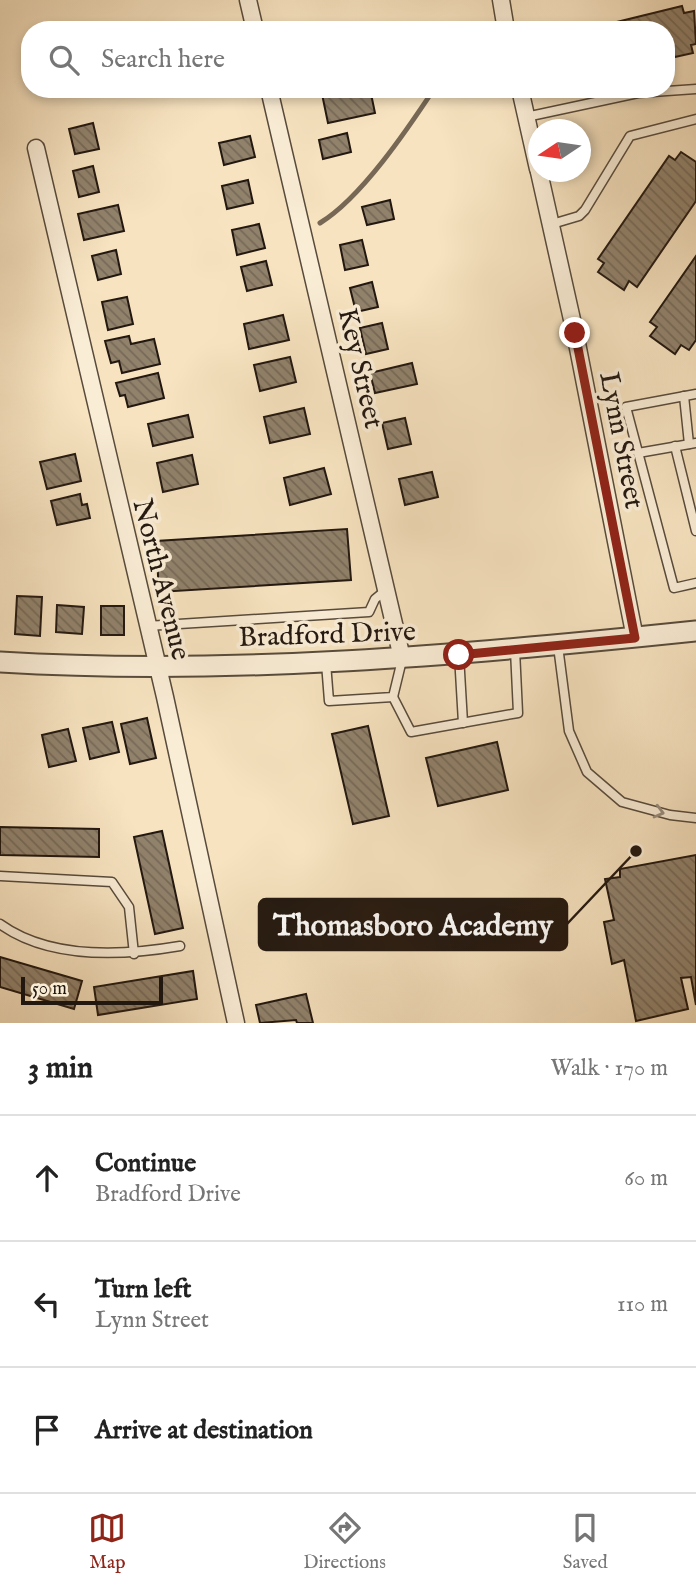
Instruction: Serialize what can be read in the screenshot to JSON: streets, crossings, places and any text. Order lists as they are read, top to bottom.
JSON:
{
  "streets": {
    "street": [
      "Key Street",
      "Lynn Street",
      "North Avenue",
      "Bradford Drive"
    ]
  },
  "crossings": [
    ["Key Street", "Bradford Drive"],
    ["Lynn Street", "Bradford Drive"],
    ["North Avenue", "Bradford Drive"]
  ],
  "places": ["Thomasboro Academy"],
  "scale_bar": "50 m",
  "north": "left",
  "page": {
    "search": "Search here",
    "scale": "50 m",
    "heading": ["3 min", "Walk · 170 m"],
    "list": [
      ["Continue", "Bradford Drive", "60 m"],
      ["Turn left", "Lynn Street", "110 m"],
      "Arrive at destination"
    ],
    "nav": ["Map", "Directions", "Saved"]
  }
}
